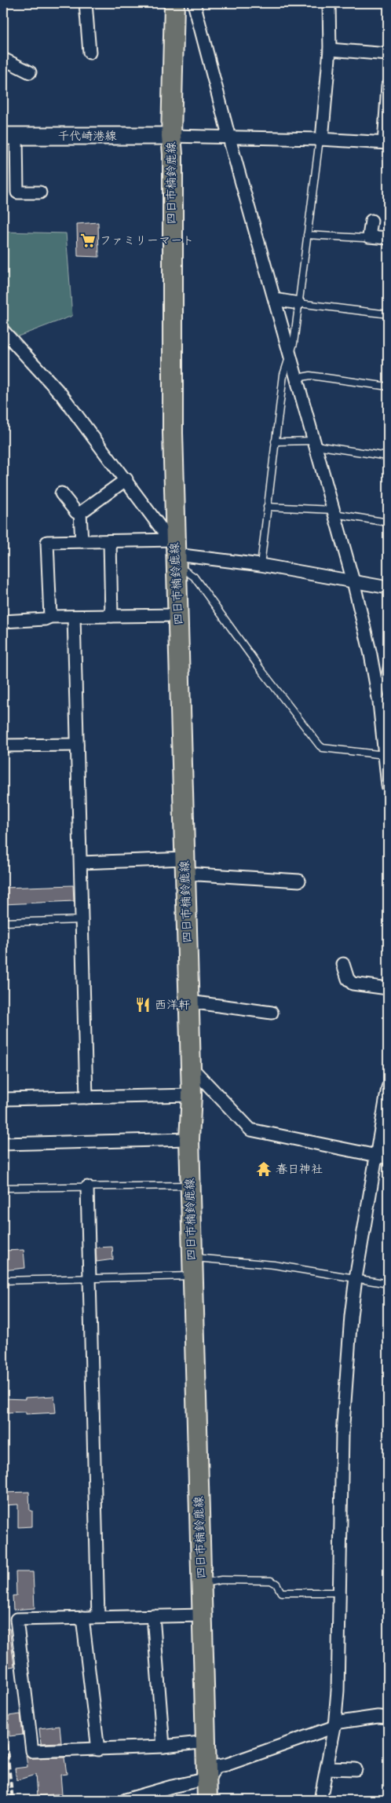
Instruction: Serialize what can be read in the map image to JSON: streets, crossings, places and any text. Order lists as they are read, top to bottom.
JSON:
{
  "streets": {
    "main road": ["千代崎港線", "四日市楠鈴鹿線"]
  },
  "crossings": [
    ["千代崎港線", "四日市楠鈴鹿線"]
  ],
  "places": {
    "supermarket": ["ファミリーマート"],
    "restaurant": ["西洋軒"],
    "temple": ["春日神社"]
  }
}
